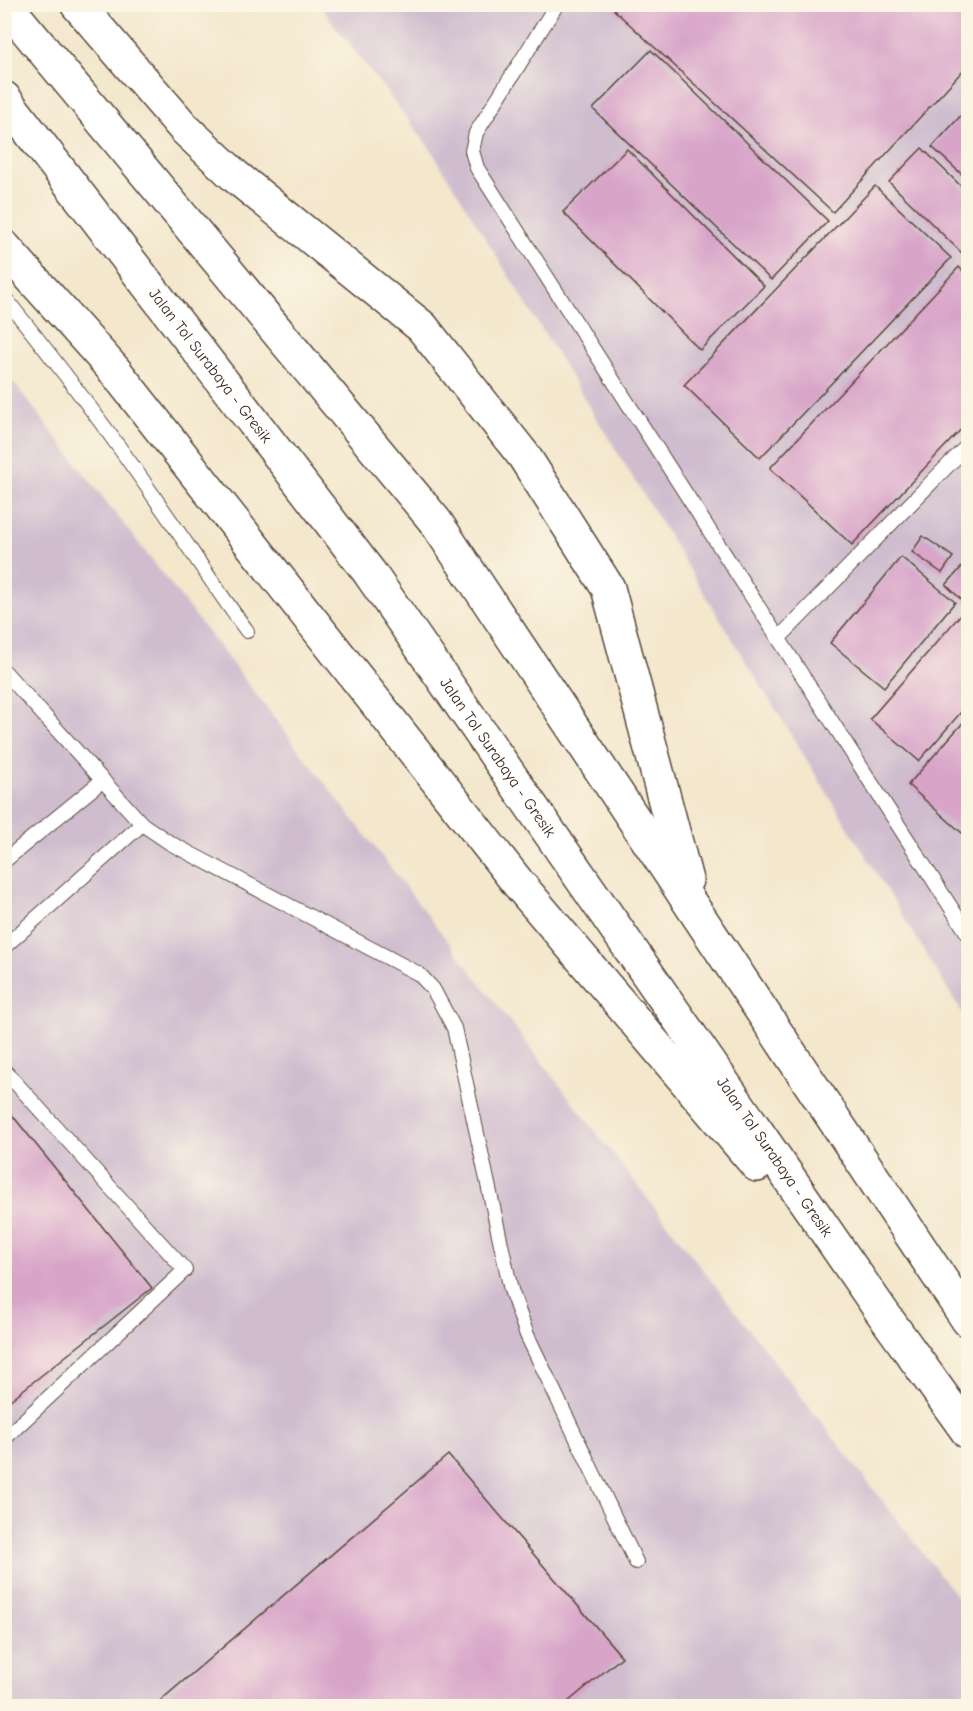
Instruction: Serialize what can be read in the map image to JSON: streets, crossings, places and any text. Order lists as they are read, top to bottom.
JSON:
{
  "streets": {
    "highway": ["Jalan Tol Surabaya - Gresik"]
  }
}
